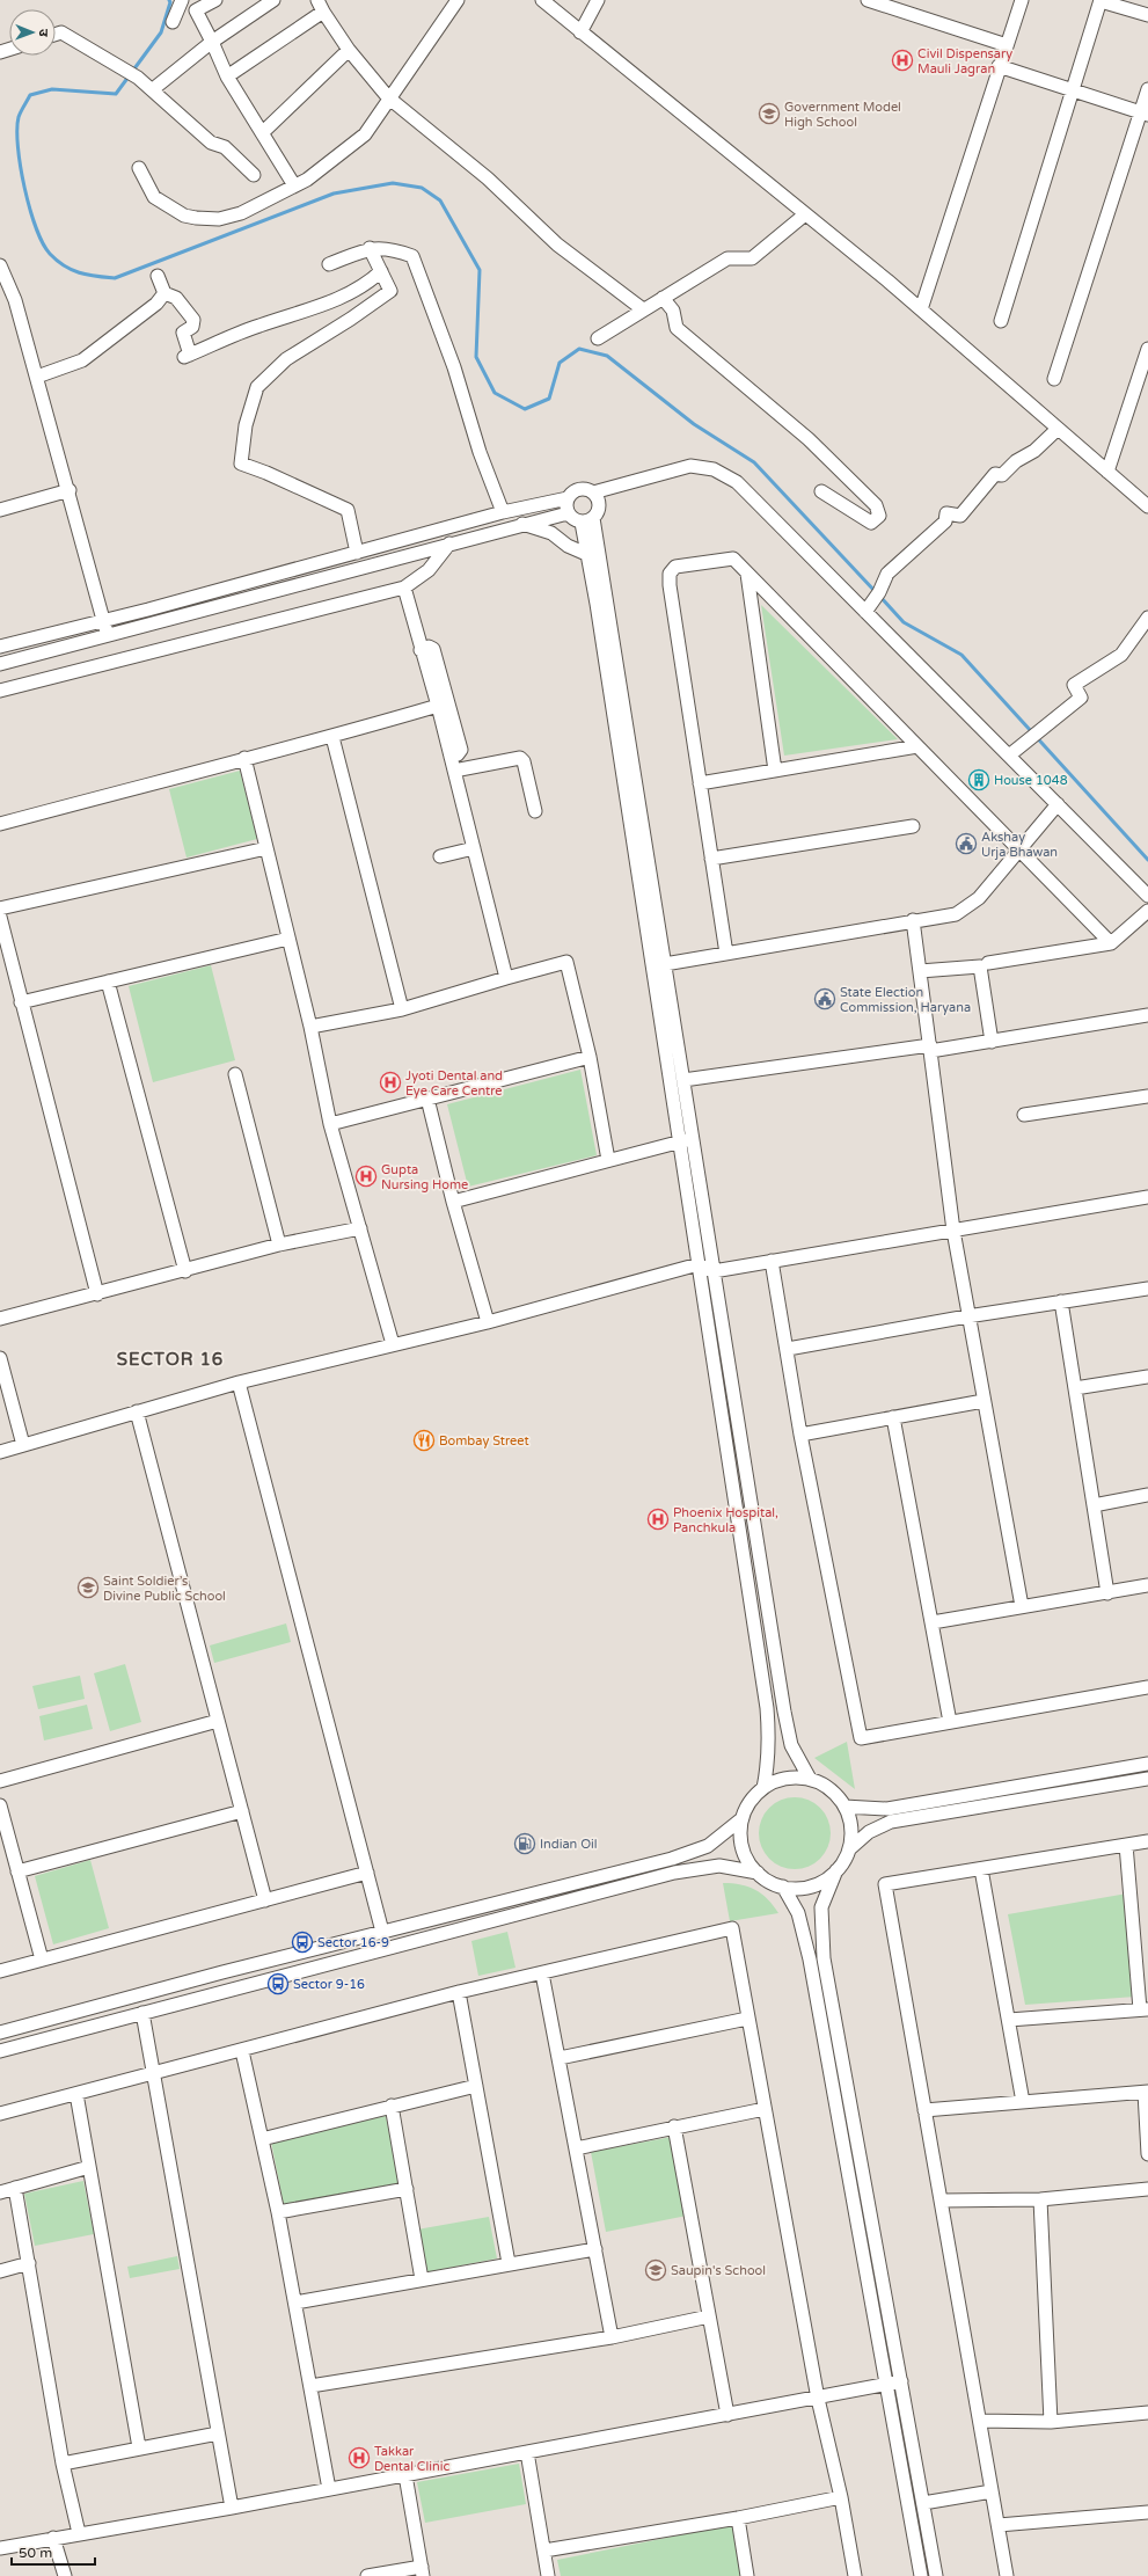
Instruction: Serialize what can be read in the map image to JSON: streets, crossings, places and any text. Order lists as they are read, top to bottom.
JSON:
{
  "districts": ["SECTOR 16"],
  "places": {
    "hospital": [
      "Civil Dispensary Mauli Jagran",
      "Jyoti Dental and Eye Care Centre",
      "Gupta Nursing Home",
      "Phoenix Hospital, Panchkula",
      "Takkar Dental Clinic"
    ],
    "school or university": ["Government Model High School", "Saint Soldier’s Divine Public School", "Saupin's School"],
    "building": ["House 1048"],
    "public building": ["Akshay Urja Bhawan", "State Election Commission, Haryana"],
    "restaurant": ["Bombay Street"],
    "fuel station": ["Indian Oil"],
    "bus stop": ["Sector 16-9", "Sector 9-16"]
  },
  "scale_bar": "50 m",
  "north": "right"
}
